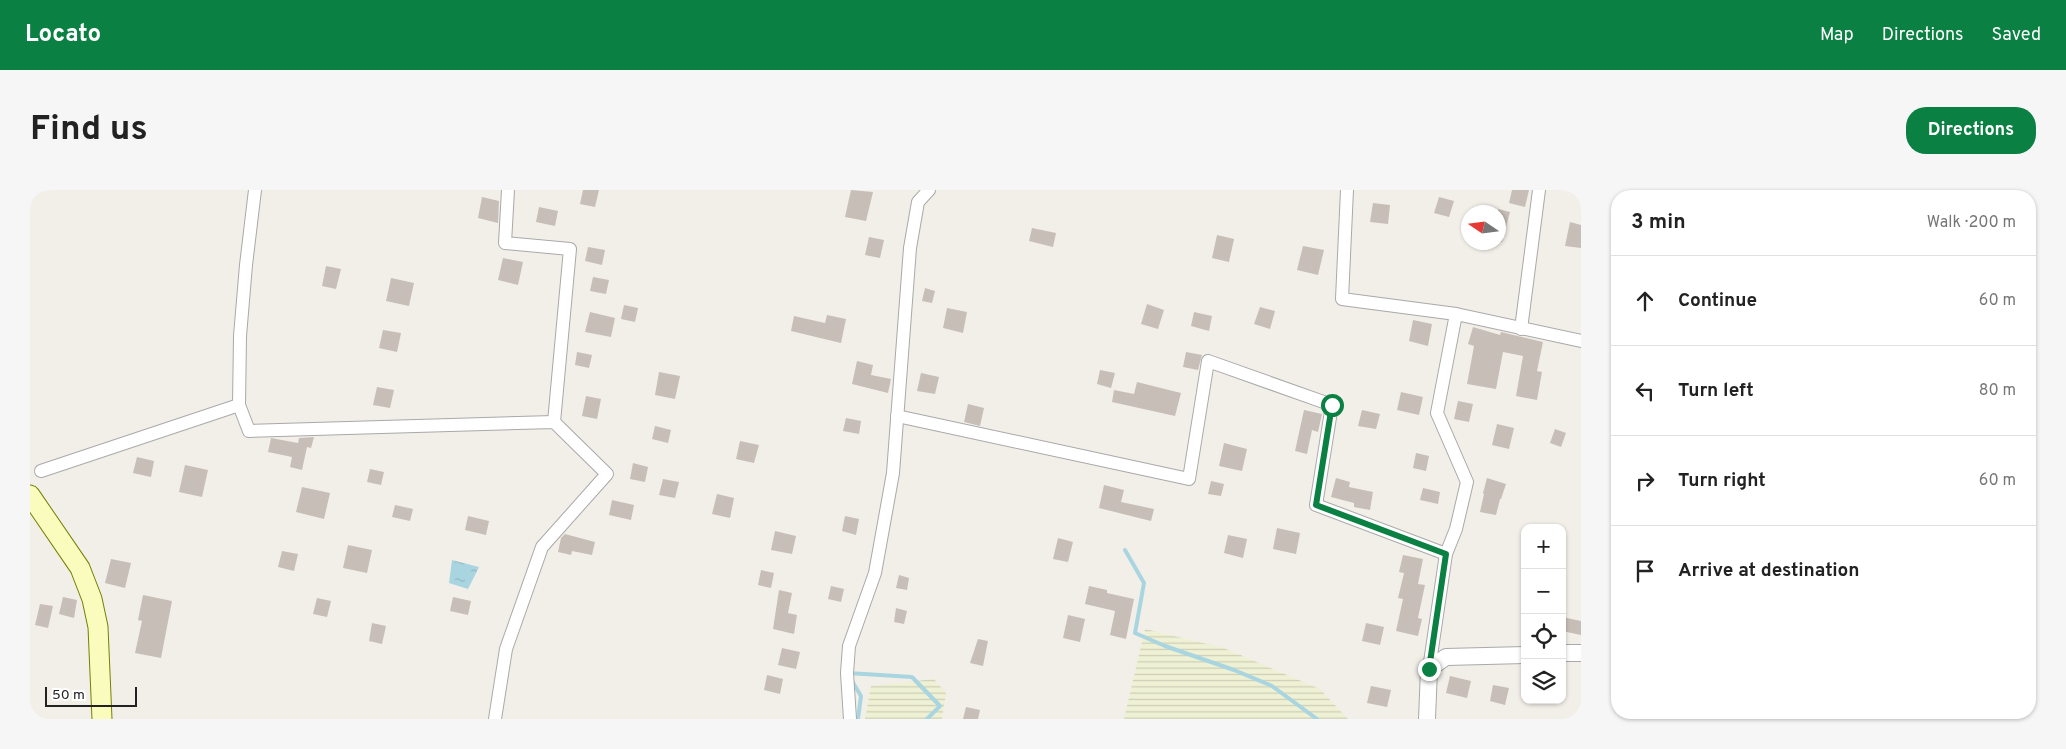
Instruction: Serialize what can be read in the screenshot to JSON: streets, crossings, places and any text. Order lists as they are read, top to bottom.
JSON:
{
  "scale_bar": "50 m",
  "north": "left",
  "page": {
    "header": "Locato",
    "nav": ["Map", "Directions", "Saved"],
    "buttons": "Directions",
    "title": "Find us",
    "heading": ["3 min", "Walk · 200 m"],
    "list": [
      ["Continue", "60 m"],
      ["Turn left", "80 m"],
      ["Turn right", "60 m"],
      "Arrive at destination"
    ],
    "map_buttons": ["+", "−"],
    "scale": "50 m"
  }
}
